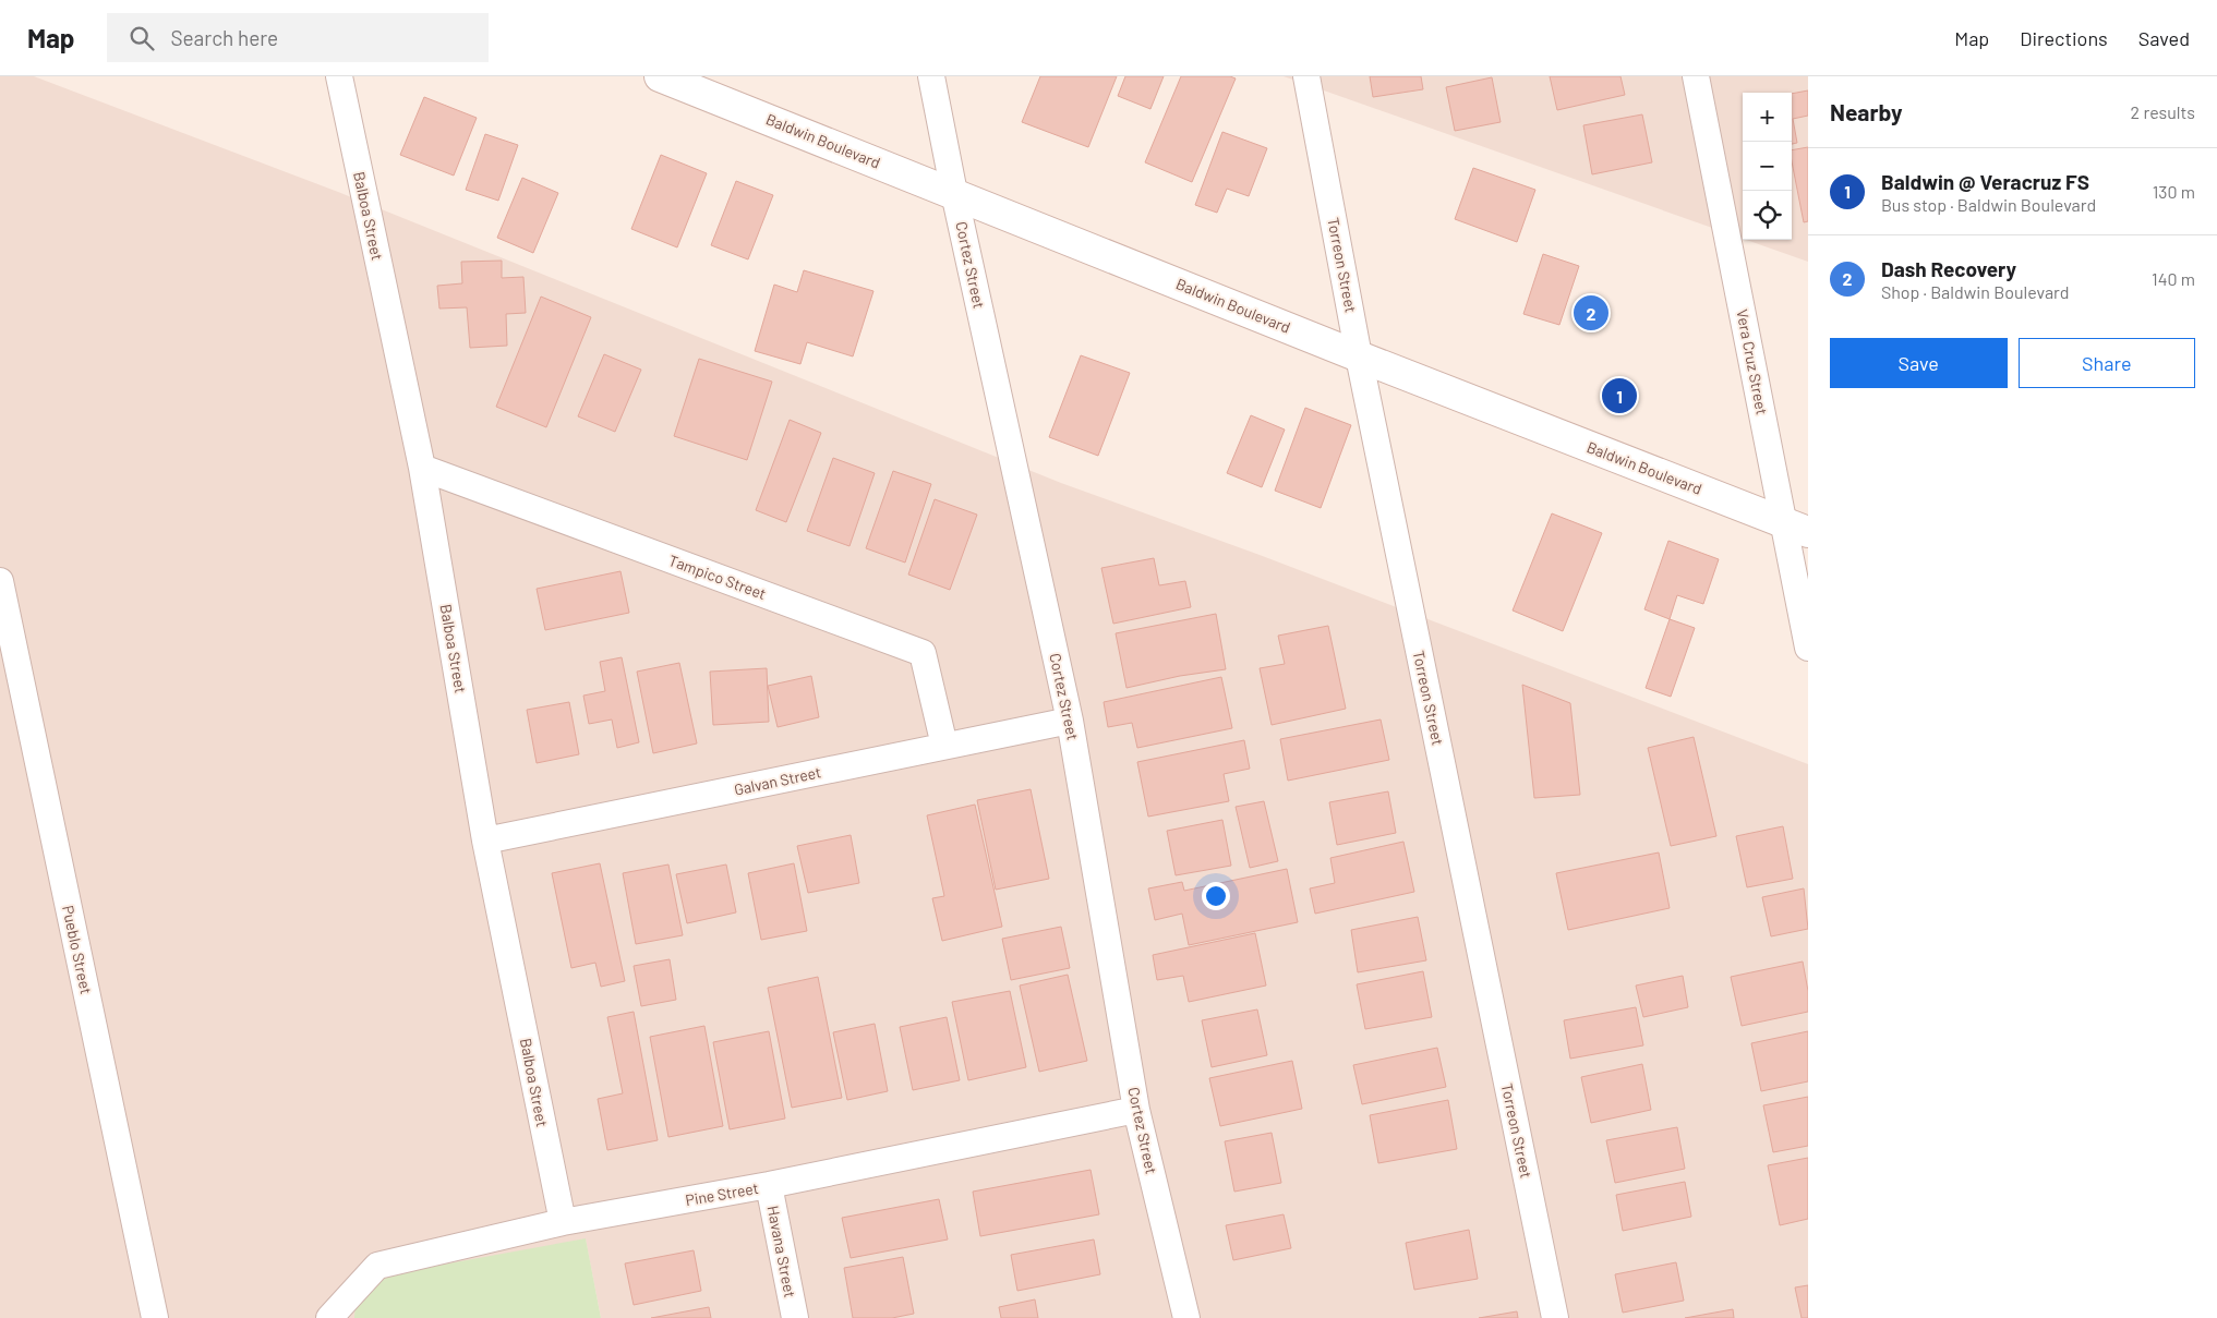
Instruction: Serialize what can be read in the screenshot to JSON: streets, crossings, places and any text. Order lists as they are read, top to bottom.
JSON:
{
  "streets": {
    "main road": ["Baldwin Boulevard"],
    "street": [
      "Balboa Street",
      "Cortez Street",
      "Torreon Street",
      "Vera Cruz Street",
      "Tampico Street",
      "Galvan Street",
      "Pueblo Street",
      "Pine Street",
      "Havana Street"
    ]
  },
  "crossings": [
    ["Baldwin Boulevard", "Cortez Street"],
    ["Baldwin Boulevard", "Torreon Street"],
    ["Baldwin Boulevard", "Vera Cruz Street"],
    ["Balboa Street", "Tampico Street"],
    ["Balboa Street", "Galvan Street"],
    ["Balboa Street", "Pine Street"],
    ["Cortez Street", "Galvan Street"],
    ["Cortez Street", "Pine Street"],
    ["Tampico Street", "Galvan Street"],
    ["Pine Street", "Havana Street"]
  ],
  "page": {
    "header": "Map",
    "search": "Search here",
    "nav": ["Map", "Directions", "Saved"],
    "heading": ["Nearby", "2 results"],
    "map_buttons": ["+", "−"],
    "list": [
      {
        "mark": "1",
        "name": "Baldwin @ Veracruz FS",
        "note": "Bus stop · Baldwin Boulevard",
        "value": "130 m"
      },
      {
        "mark": "2",
        "name": "Dash Recovery",
        "note": "Shop · Baldwin Boulevard",
        "value": "140 m"
      }
    ],
    "pins": ["2", "1"],
    "buttons": ["Save", "Share"]
  }
}
